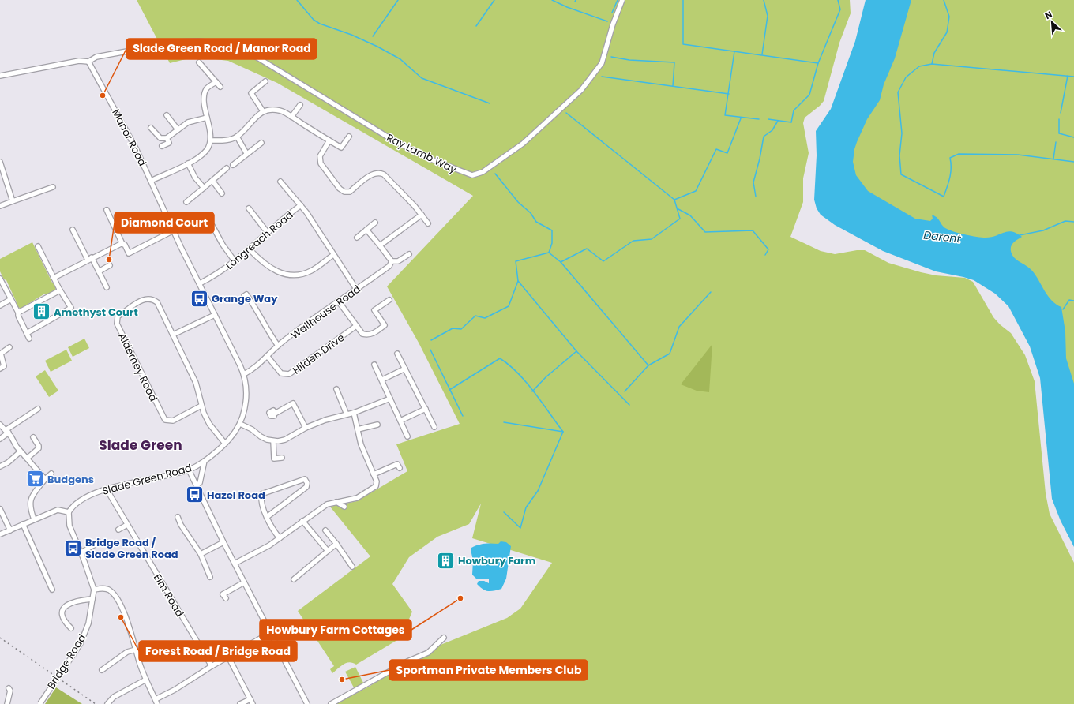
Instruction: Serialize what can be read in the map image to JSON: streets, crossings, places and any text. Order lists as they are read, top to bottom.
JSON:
{
  "streets": {
    "street": [
      "Manor Road",
      "Ray Lamb Way",
      "Longreach Road",
      "Wallhouse Road",
      "Hilden Drive",
      "Alderney Road",
      "Slade Green Road",
      "Elm Road",
      "Bridge Road"
    ]
  },
  "crossings": [
    ["Manor Road", "Ray Lamb Way"],
    ["Manor Road", "Slade Green Road"],
    ["Longreach Road", "Slade Green Road"],
    ["Wallhouse Road", "Hilden Drive"],
    ["Wallhouse Road", "Slade Green Road"],
    ["Alderney Road", "Slade Green Road"],
    ["Slade Green Road", "Elm Road"],
    ["Slade Green Road", "Bridge Road"]
  ],
  "districts": ["Slade Green"],
  "water": ["Darent"],
  "places": {
    "other": [
      "Slade Green Road / Manor Road",
      "Diamond Court",
      "Howbury Farm Cottages",
      "Forest Road / Bridge Road",
      "Sportman Private Members Club"
    ],
    "bus stop": ["Grange Way", "Hazel Road", "Bridge Road / Slade Green Road"],
    "building": ["Amethyst Court", "Howbury Farm"],
    "supermarket": ["Budgens"]
  },
  "north": "top left"
}
